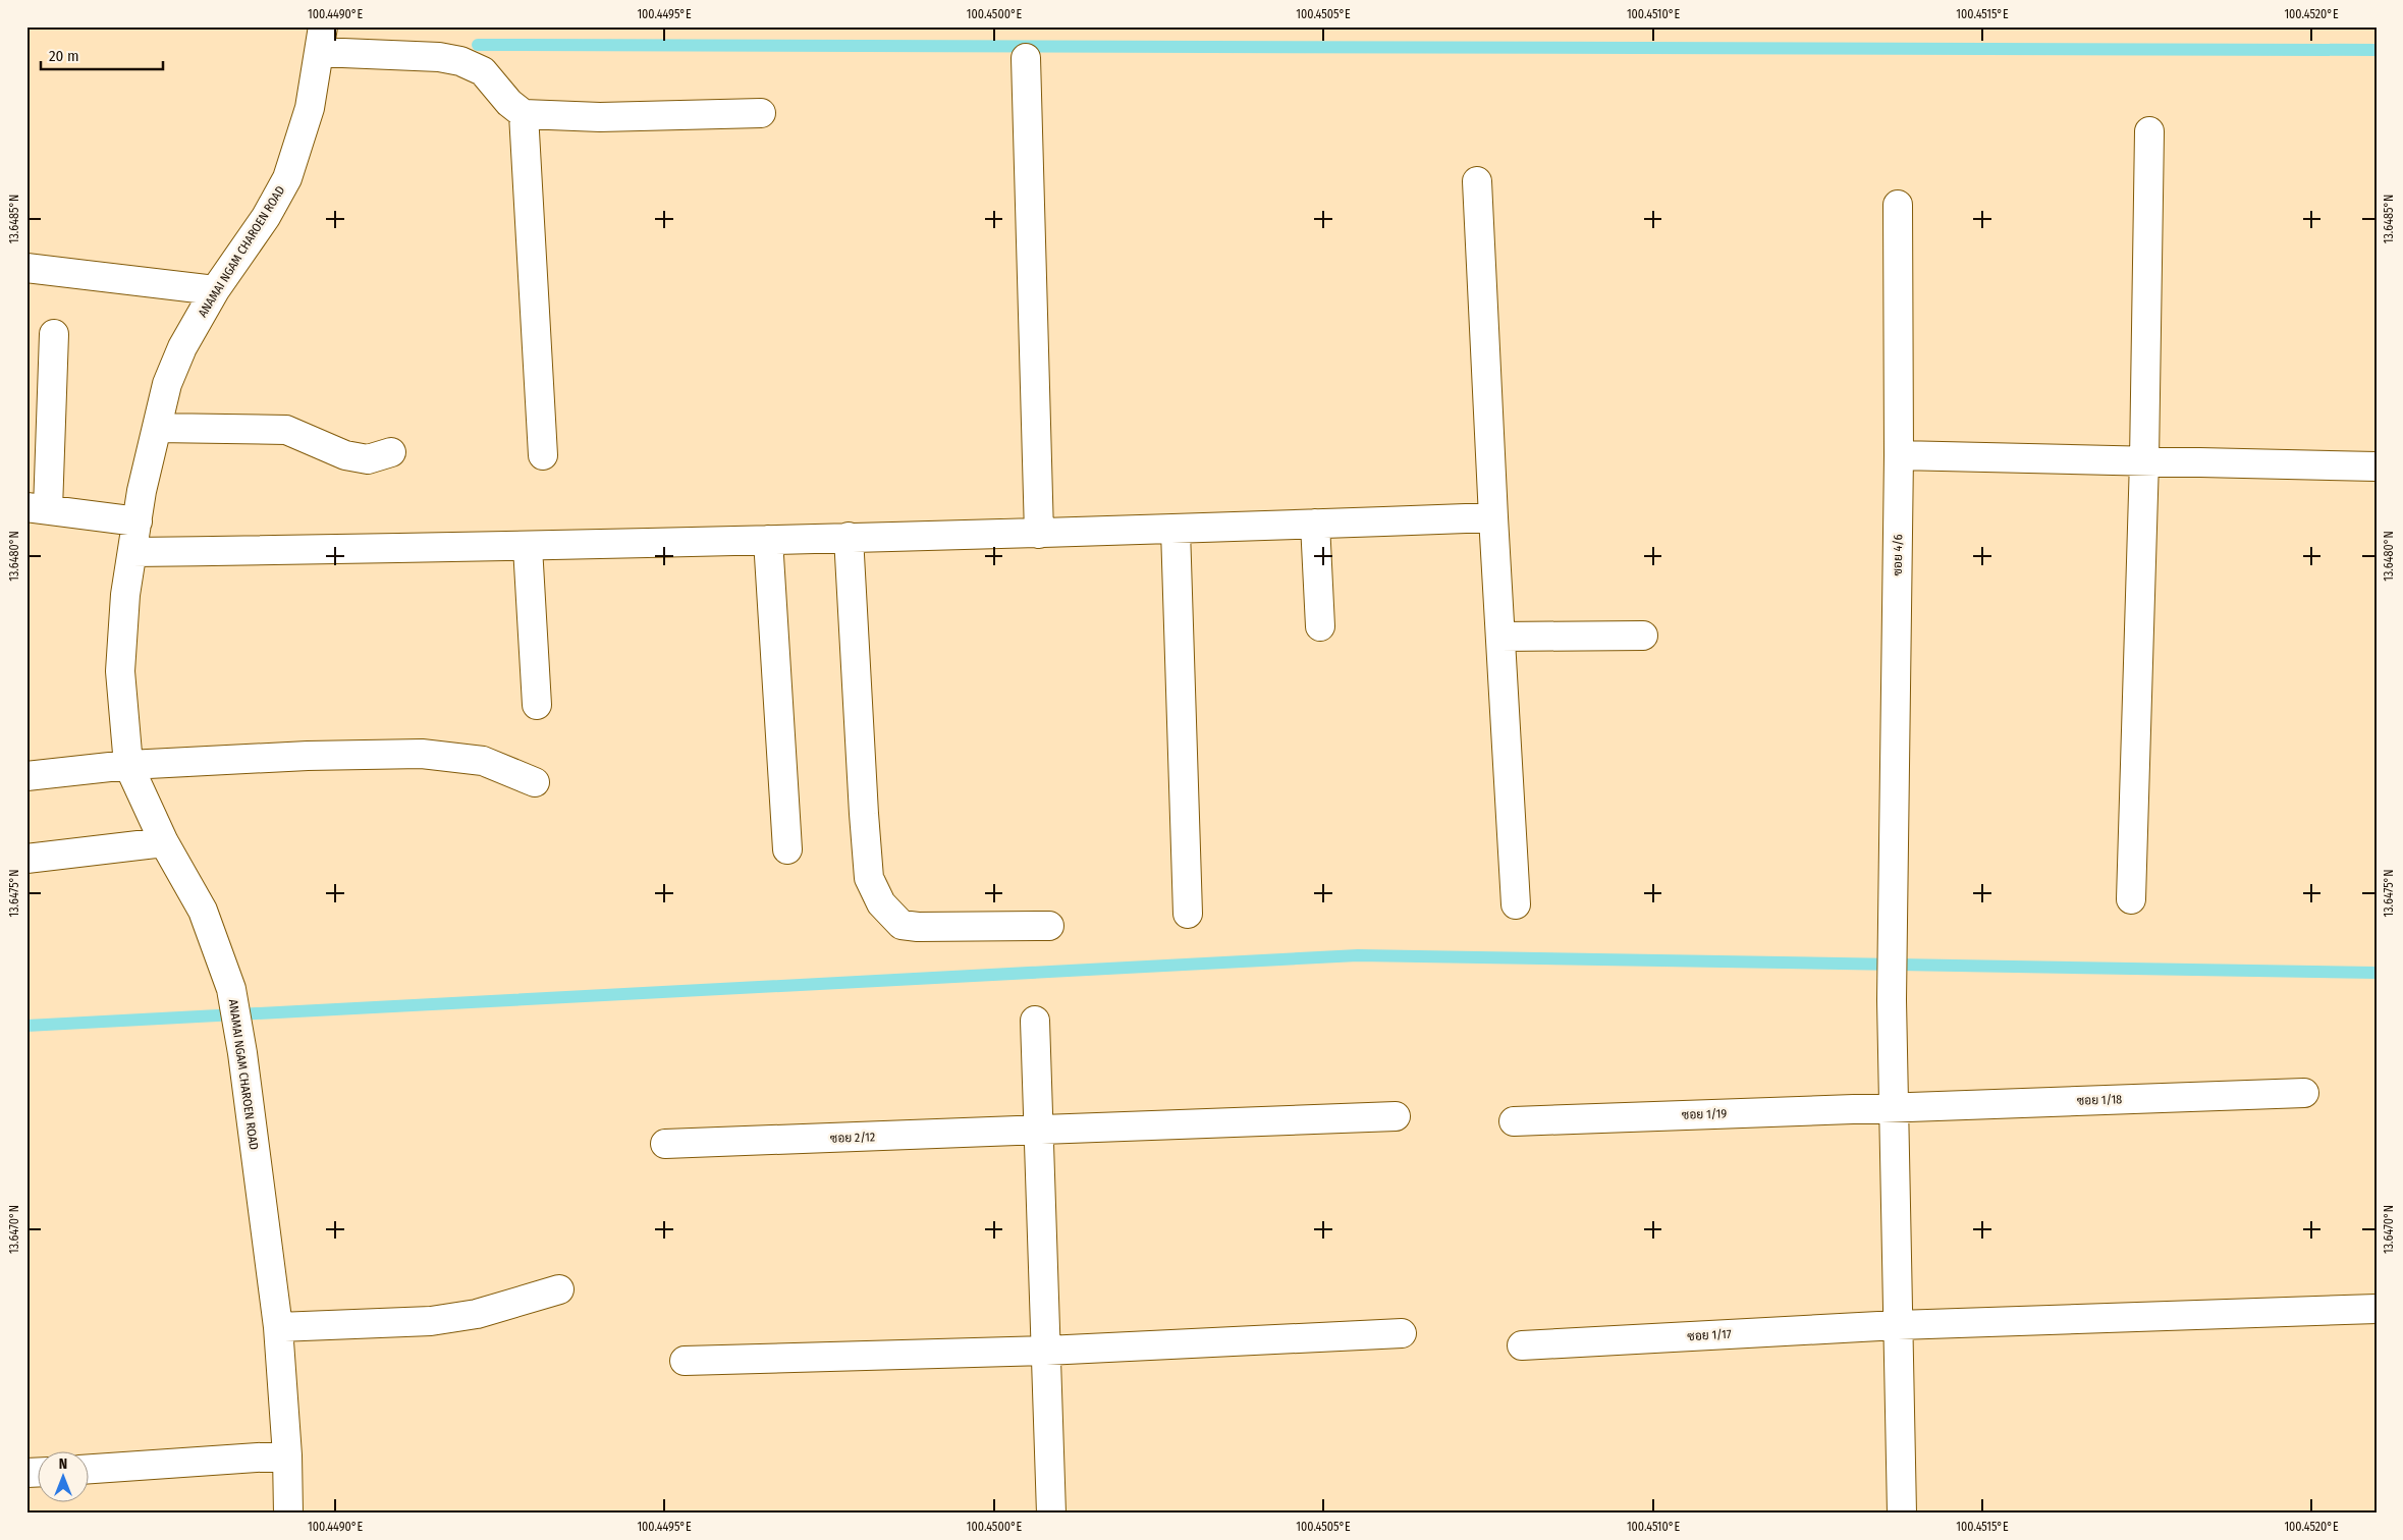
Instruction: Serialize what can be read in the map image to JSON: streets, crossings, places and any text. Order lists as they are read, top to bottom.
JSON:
{
  "streets": {
    "street": [
      "ANAMAI NGAM CHAROEN ROAD",
      "ซอย 4/6",
      "ซอย 1/18",
      "ซอย 1/19",
      "ซอย 2/12",
      "ซอย 1/17"
    ]
  },
  "crossings": [
    ["ซอย 4/6", "ซอย 1/18"],
    ["ซอย 4/6", "ซอย 1/19"],
    ["ซอย 4/6", "ซอย 1/17"],
    ["ซอย 1/18", "ซอย 1/19"]
  ],
  "scale_bar": "20 m",
  "north": "top",
  "coordinates": [
    "100.4490°E",
    "100.4495°E",
    "100.4500°E",
    "100.4505°E",
    "100.4510°E",
    "100.4515°E",
    "100.4520°E",
    "13.6485°N",
    "13.6480°N",
    "13.6475°N",
    "13.6470°N"
  ]
}
